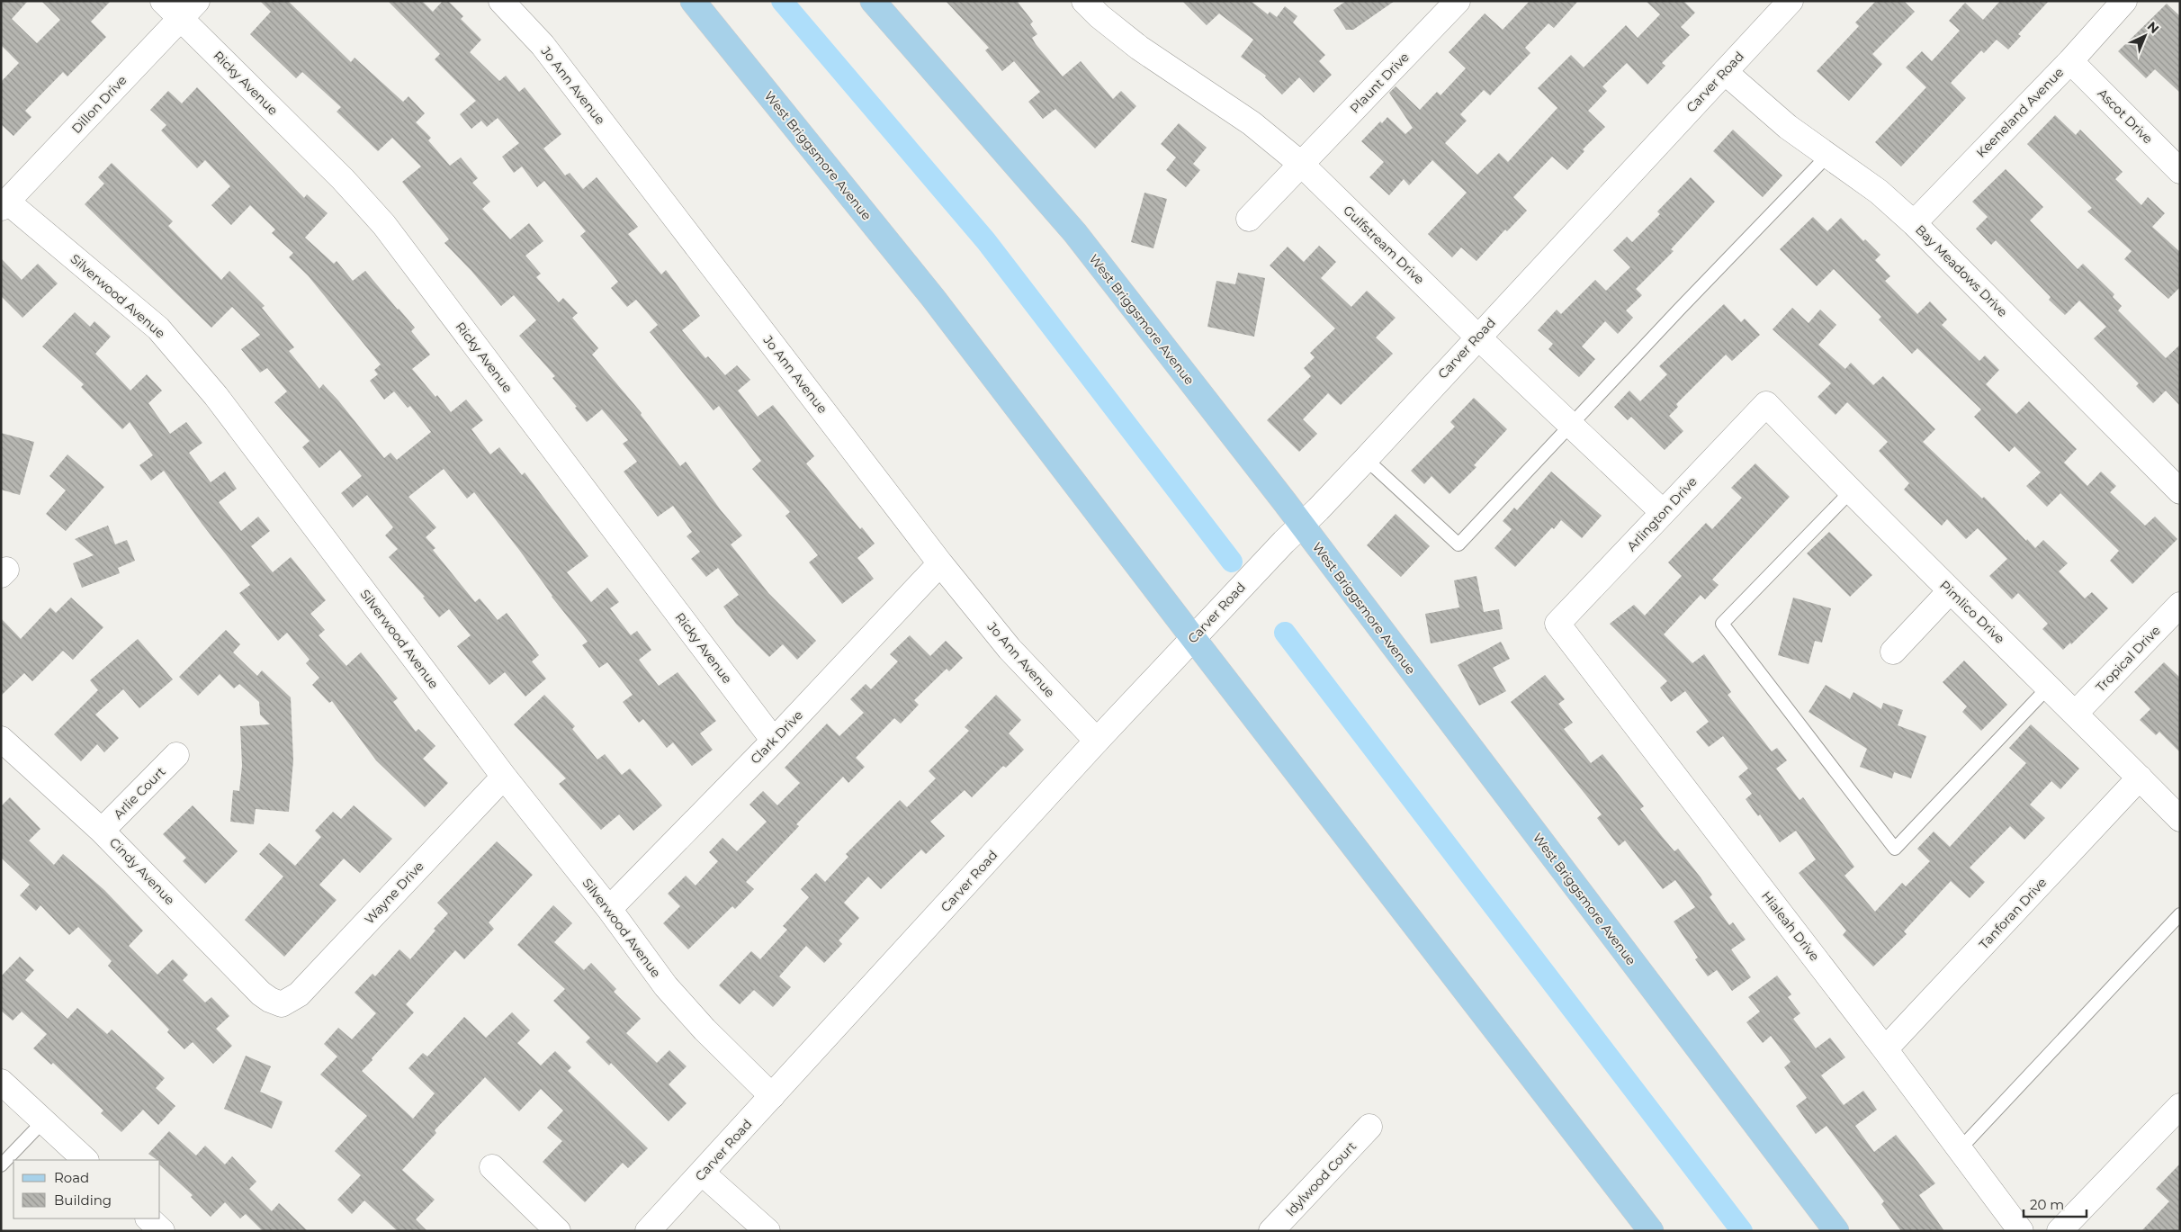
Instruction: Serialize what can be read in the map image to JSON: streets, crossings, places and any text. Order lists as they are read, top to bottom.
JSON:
{
  "streets": {
    "main road": ["West Briggsmore Avenue"],
    "street": [
      "Carver Road",
      "Ricky Avenue",
      "Plaunt Drive",
      "Jo Ann Avenue",
      "Dillon Drive",
      "Keeneland Avenue",
      "Ascot Drive",
      "Gulfstream Drive",
      "Bay Meadows Drive",
      "Silverwood Avenue",
      "Arlington Drive",
      "Pimlico Drive",
      "Tropical Drive",
      "Clark Drive",
      "Arlie Court",
      "Cindy Avenue",
      "Wayne Drive",
      "Tanforan Drive",
      "Hialeah Drive",
      "Idylwood Court"
    ]
  },
  "crossings": [
    ["Carver Road", "Jo Ann Avenue"],
    ["Carver Road", "West Briggsmore Avenue"],
    ["Carver Road", "Gulfstream Drive"],
    ["Carver Road", "Bay Meadows Drive"],
    ["Carver Road", "Silverwood Avenue"],
    ["Ricky Avenue", "Dillon Drive"],
    ["Ricky Avenue", "Clark Drive"],
    ["Plaunt Drive", "Gulfstream Drive"],
    ["Jo Ann Avenue", "Clark Drive"],
    ["Dillon Drive", "Silverwood Avenue"],
    ["Keeneland Avenue", "Ascot Drive"],
    ["Keeneland Avenue", "Bay Meadows Drive"],
    ["Gulfstream Drive", "Arlington Drive"],
    ["Silverwood Avenue", "Clark Drive"],
    ["Silverwood Avenue", "Wayne Drive"],
    ["Arlington Drive", "Pimlico Drive"],
    ["Arlington Drive", "Hialeah Drive"],
    ["Pimlico Drive", "Tropical Drive"],
    ["Pimlico Drive", "Tanforan Drive"],
    ["Arlie Court", "Cindy Avenue"],
    ["Cindy Avenue", "Wayne Drive"],
    ["Tanforan Drive", "Hialeah Drive"]
  ],
  "legend": ["Road", "Building"],
  "scale_bar": "20 m",
  "north": "top right"
}
